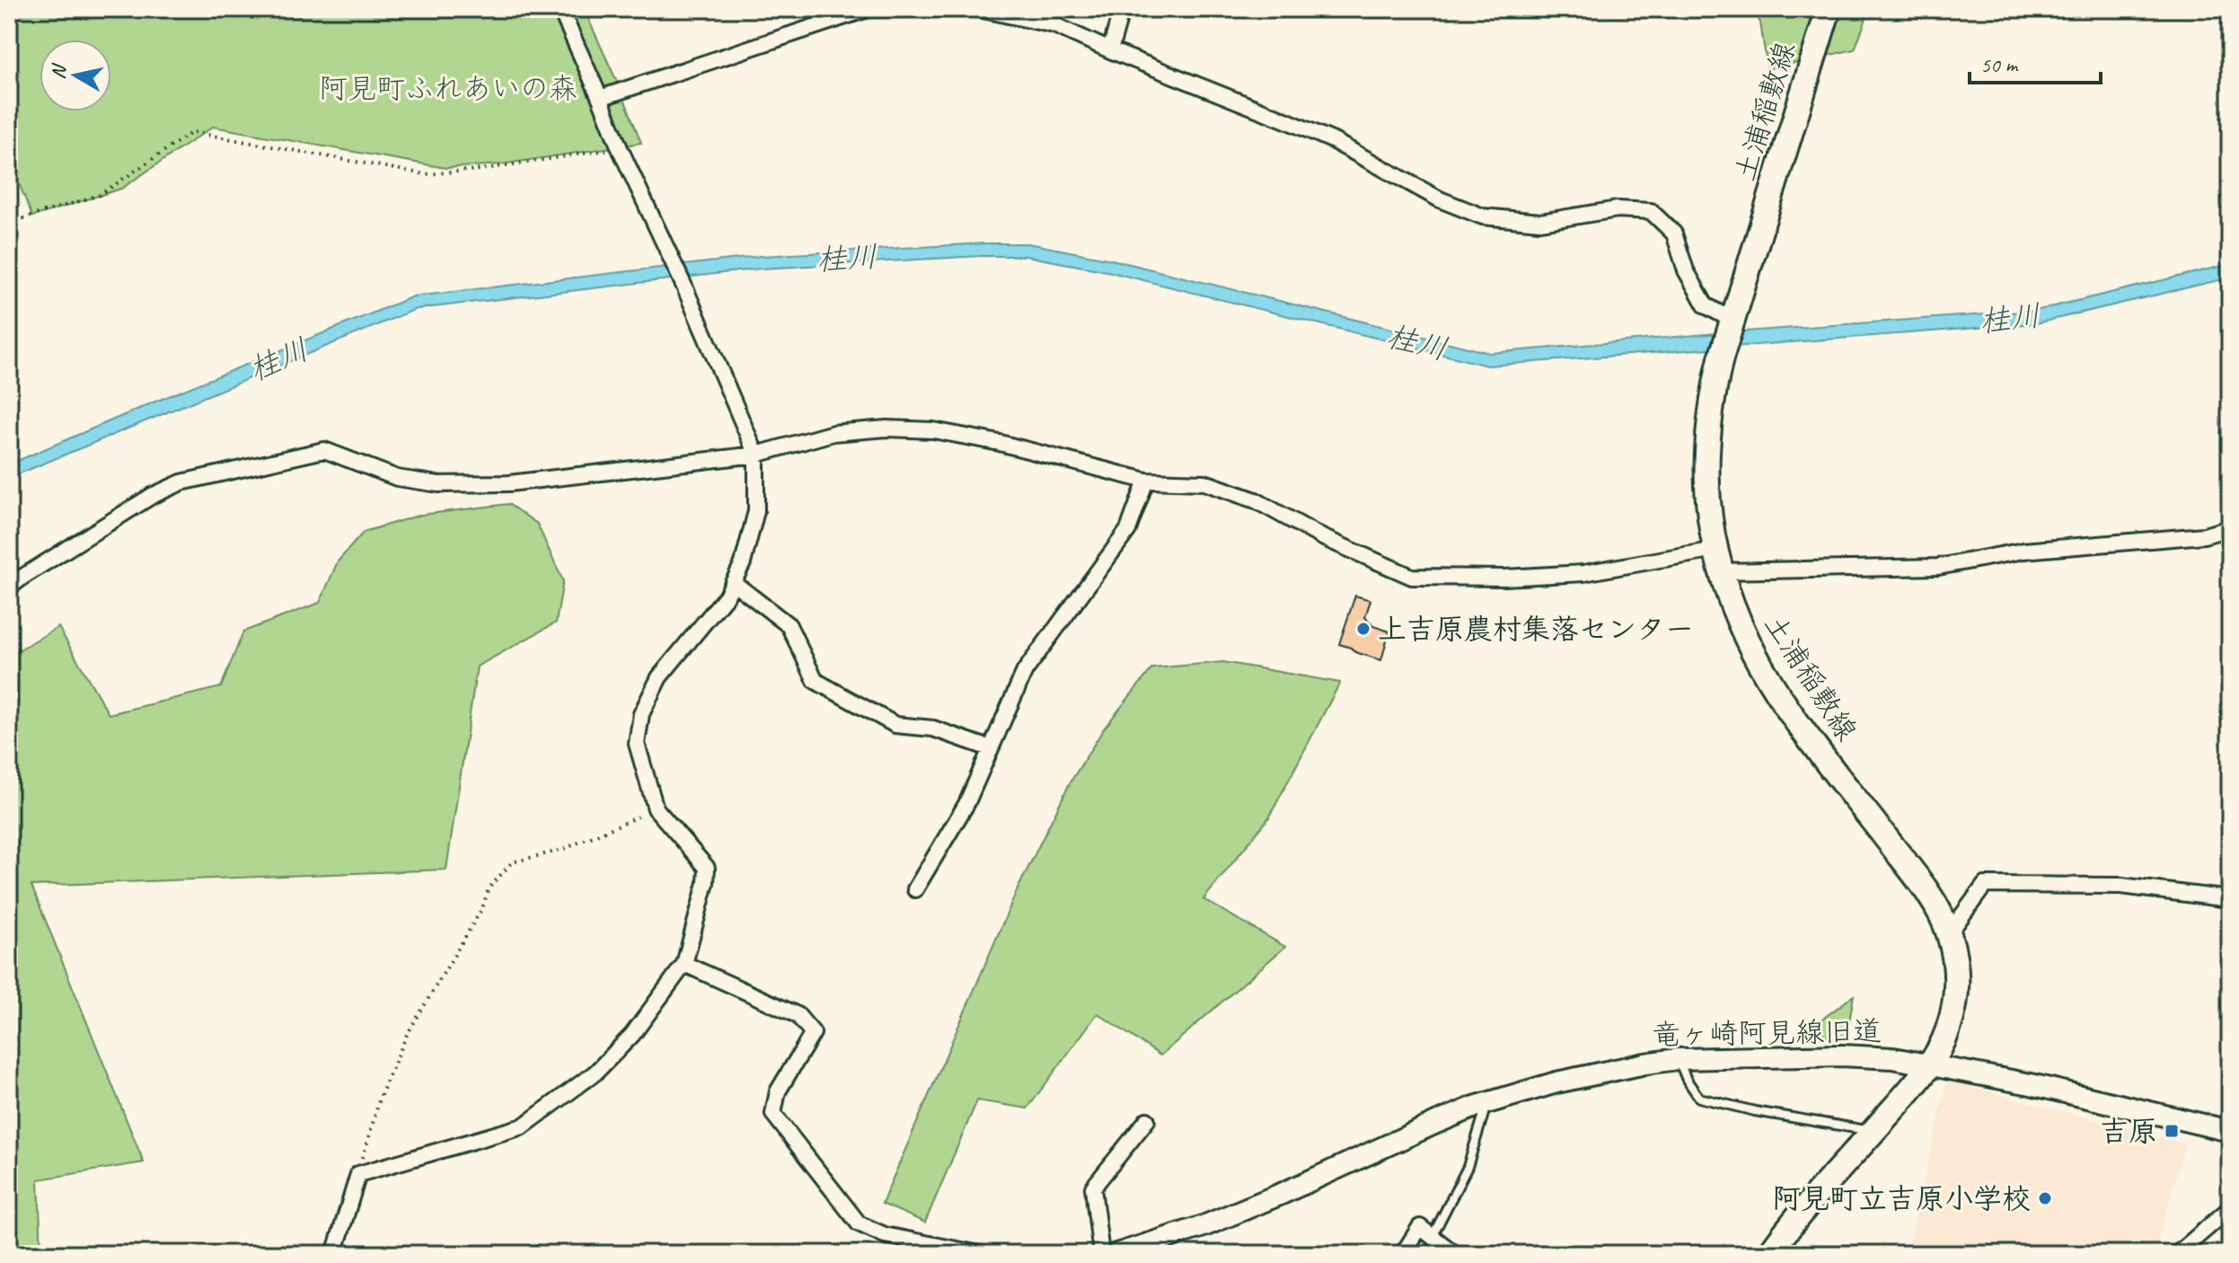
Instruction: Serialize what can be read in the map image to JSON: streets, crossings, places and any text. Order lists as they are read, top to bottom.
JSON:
{
  "streets": {
    "main road": ["土浦稲敷線"],
    "street": ["竜ヶ崎阿見線旧道"]
  },
  "crossings": [
    ["土浦稲敷線", "竜ヶ崎阿見線旧道"]
  ],
  "water": ["桂川"],
  "parks": ["阿見町ふれあいの森"],
  "places": {
    "other": ["上吉原農村集落センター", "阿見町立吉原小学校"],
    "transit": ["吉原"]
  },
  "scale_bar": "50 m",
  "north": "left"
}
